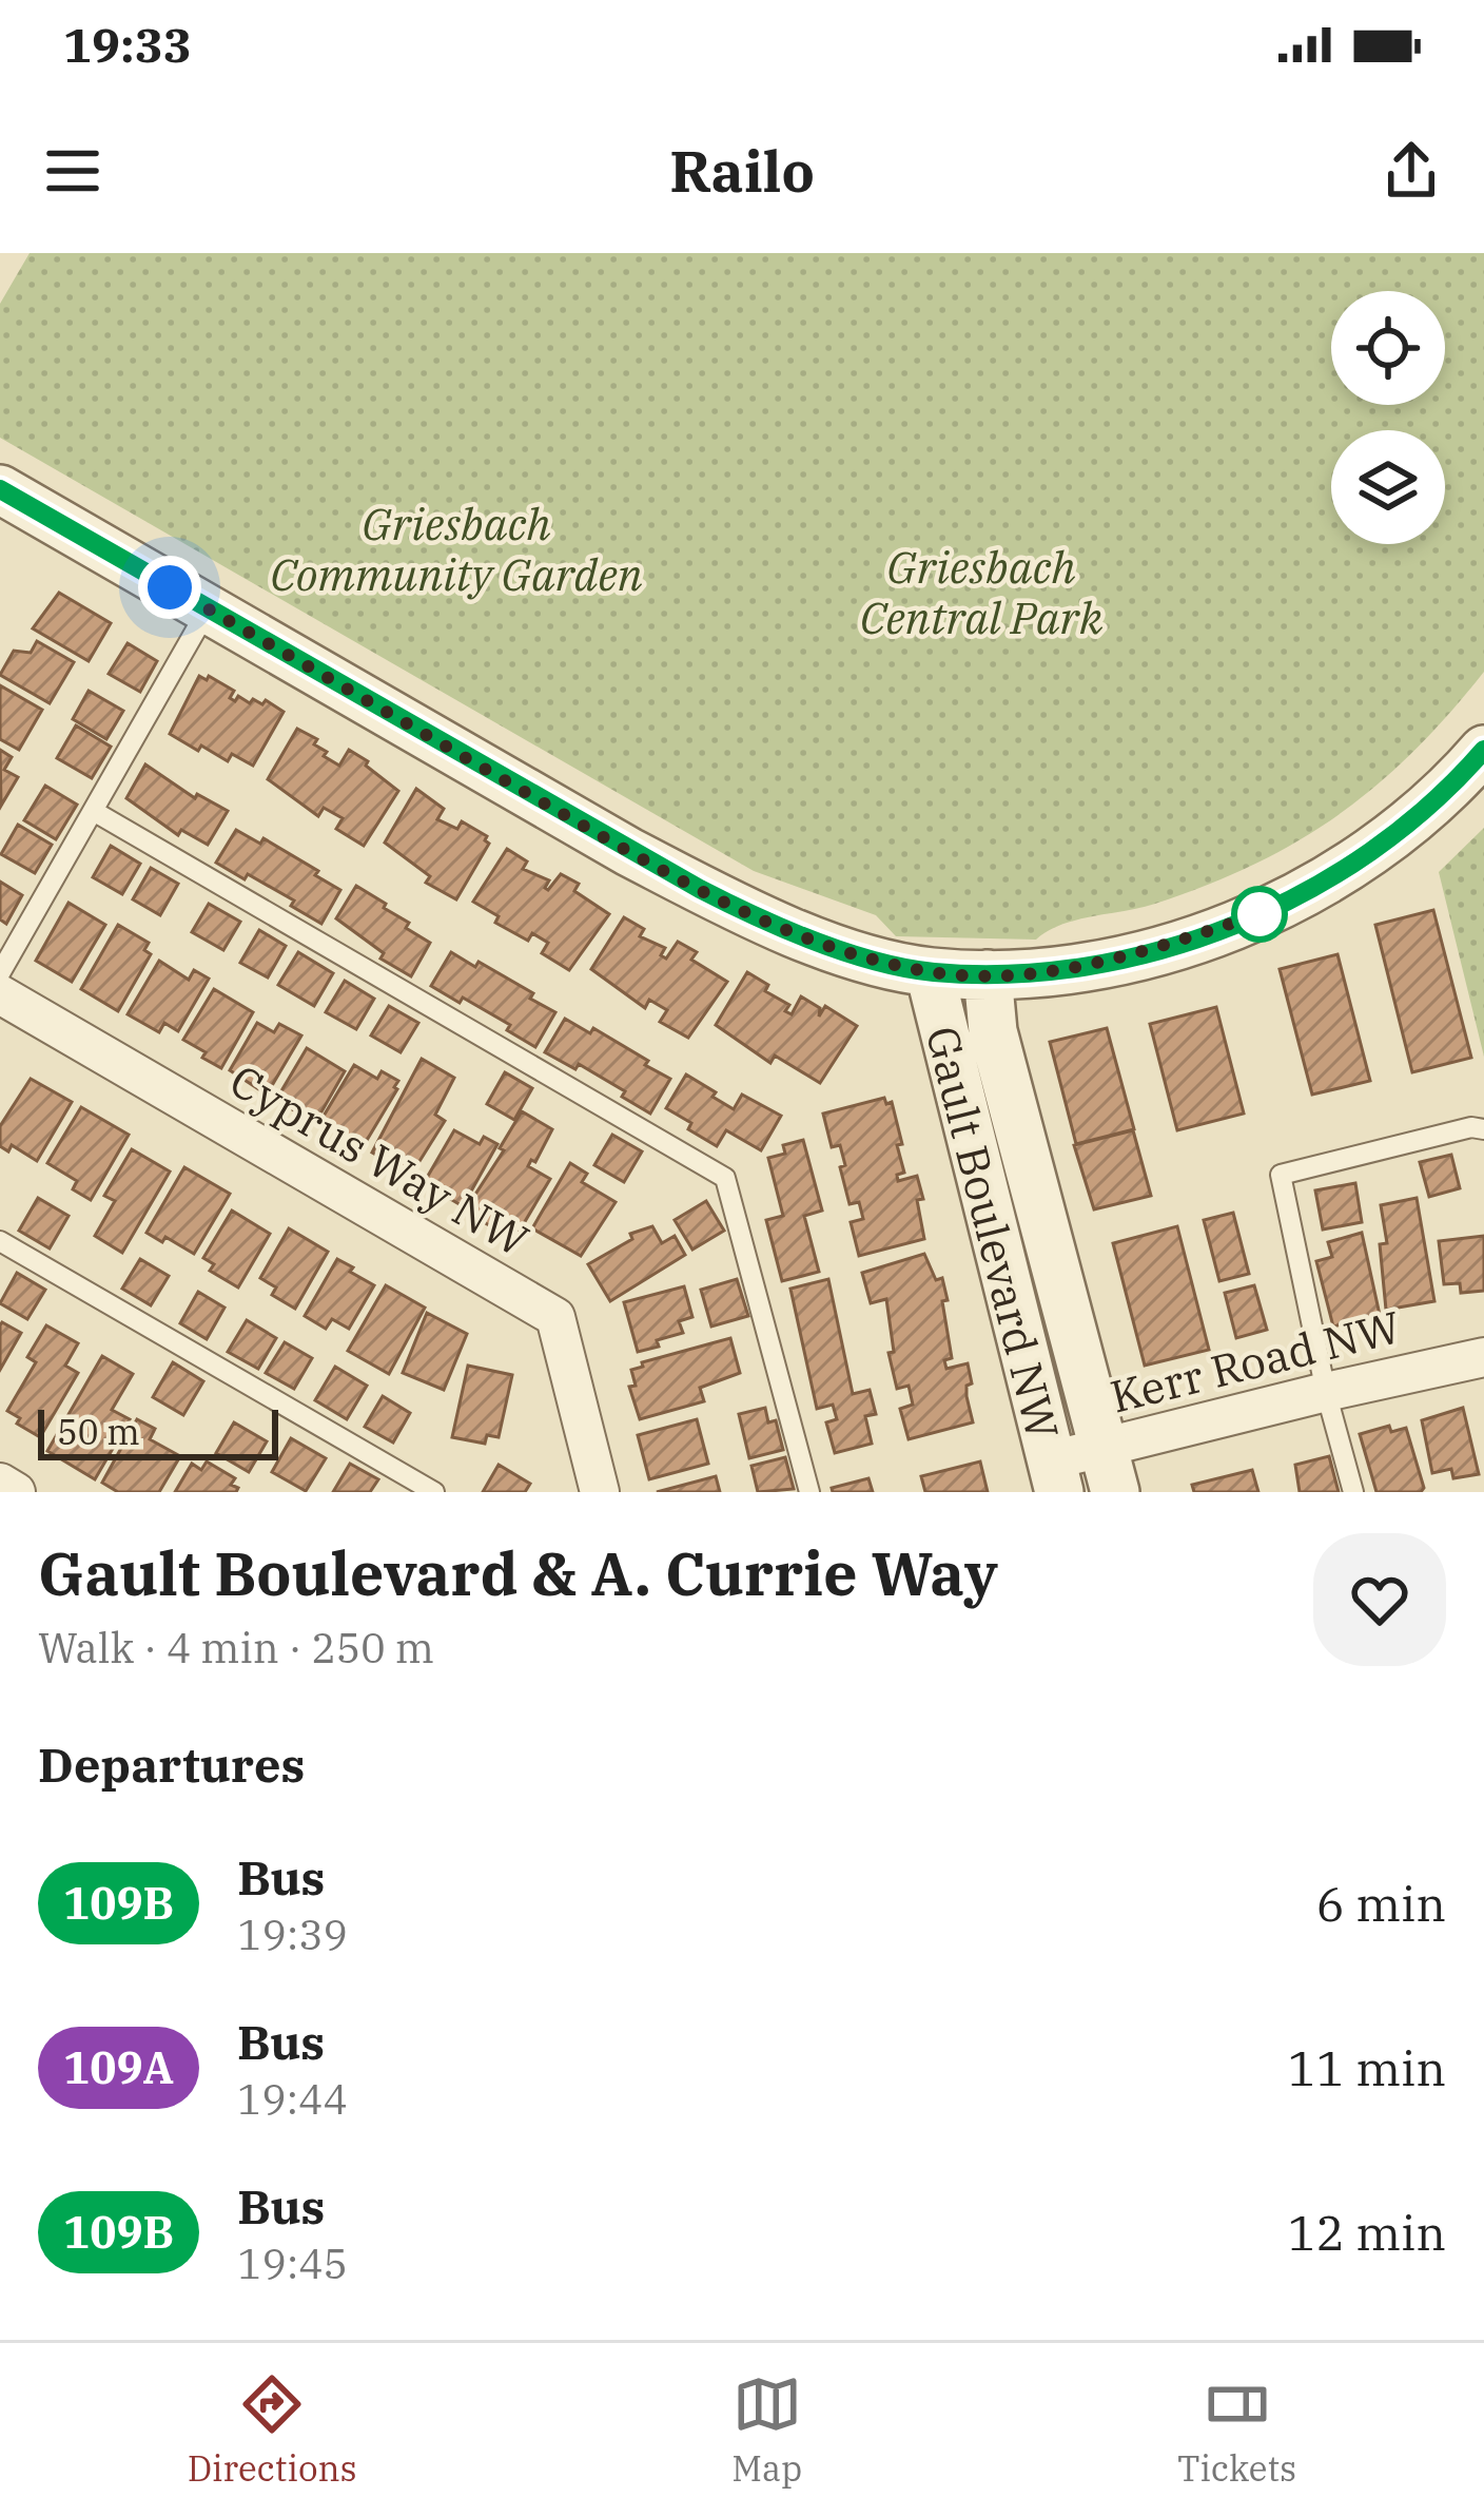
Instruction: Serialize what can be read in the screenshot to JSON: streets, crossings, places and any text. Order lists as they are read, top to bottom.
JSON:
{
  "streets": {
    "street": ["Cyprus Way NW", "Gault Boulevard NW", "Kerr Road NW"]
  },
  "crossings": [
    ["Gault Boulevard NW", "Kerr Road NW"]
  ],
  "parks": ["Griesbach Community Garden", "Griesbach Central Park"],
  "lines": ["bus line 109B"],
  "scale_bar": "50 m",
  "page": {
    "status": "19:33",
    "header": "Railo",
    "scale": "50 m",
    "heading": [
      ["Gault Boulevard & A. Currie Way", "Walk · 4 min · 250 m"],
      "Departures"
    ],
    "list": [
      {
        "mark": "109B",
        "name": "Bus",
        "note": "19:39",
        "value": "6 min"
      },
      {
        "mark": "109A",
        "name": "Bus",
        "note": "19:44",
        "value": "11 min"
      },
      {
        "mark": "109B",
        "name": "Bus",
        "note": "19:45",
        "value": "12 min"
      }
    ],
    "tabs": ["Directions", "Map", "Tickets"]
  }
}
